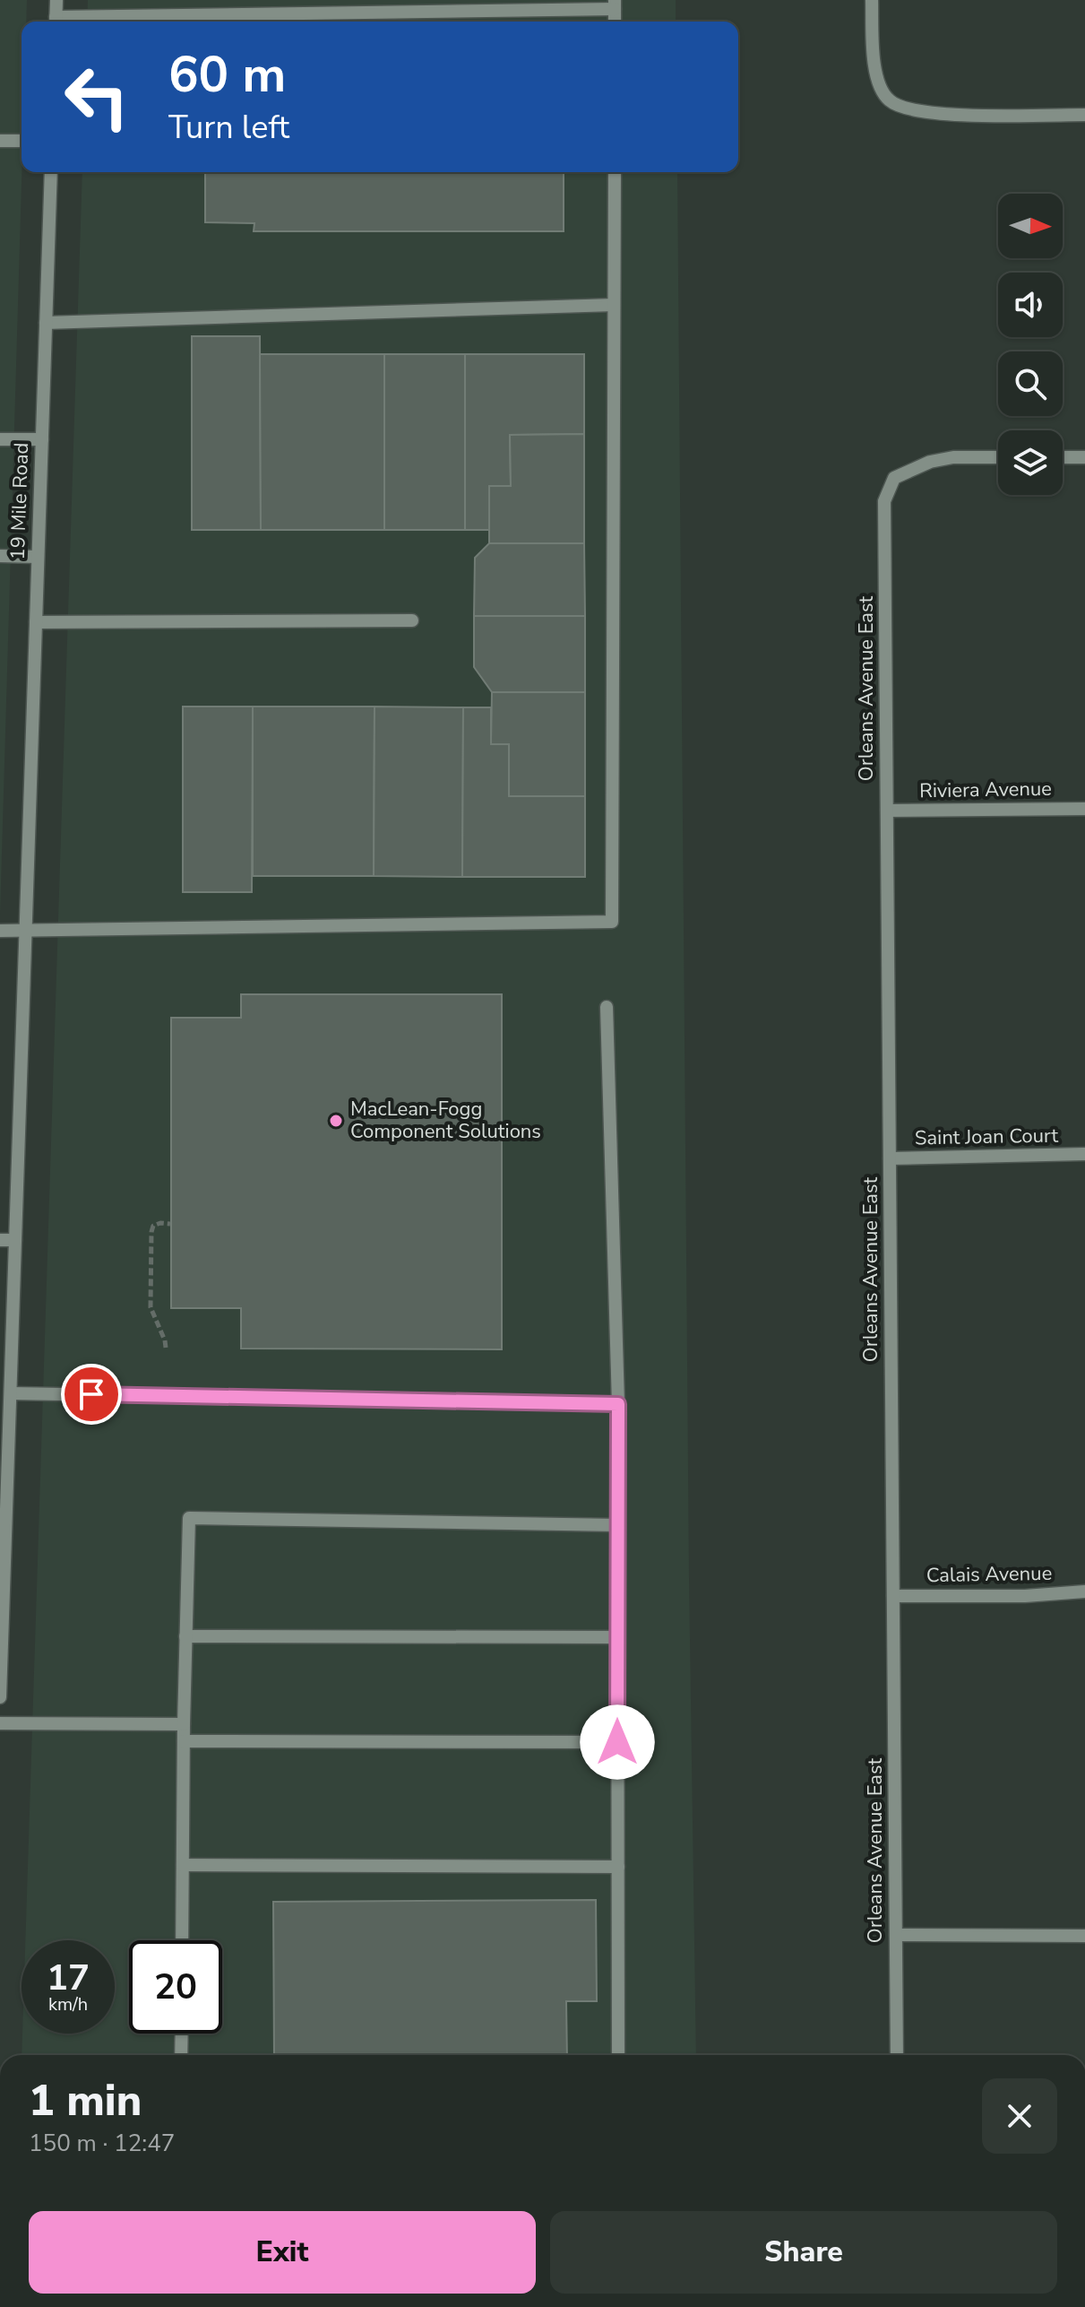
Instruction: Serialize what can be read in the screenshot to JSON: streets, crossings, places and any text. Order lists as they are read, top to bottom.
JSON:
{
  "streets": {
    "street": [
      "19 Mile Road",
      "Orleans Avenue East",
      "Riviera Avenue",
      "Saint Joan Court",
      "Calais Avenue"
    ]
  },
  "crossings": [
    ["Orleans Avenue East", "Riviera Avenue"],
    ["Orleans Avenue East", "Saint Joan Court"],
    ["Orleans Avenue East", "Calais Avenue"]
  ],
  "places": ["MacLean-Fogg Component Solutions"],
  "north": "right",
  "page": {
    "turn": ["60 m", "Turn left"],
    "speed": "17 km/h",
    "limit": "20",
    "heading": ["1 min", "150 m · 12:47"],
    "buttons": ["Exit", "Share"]
  }
}
